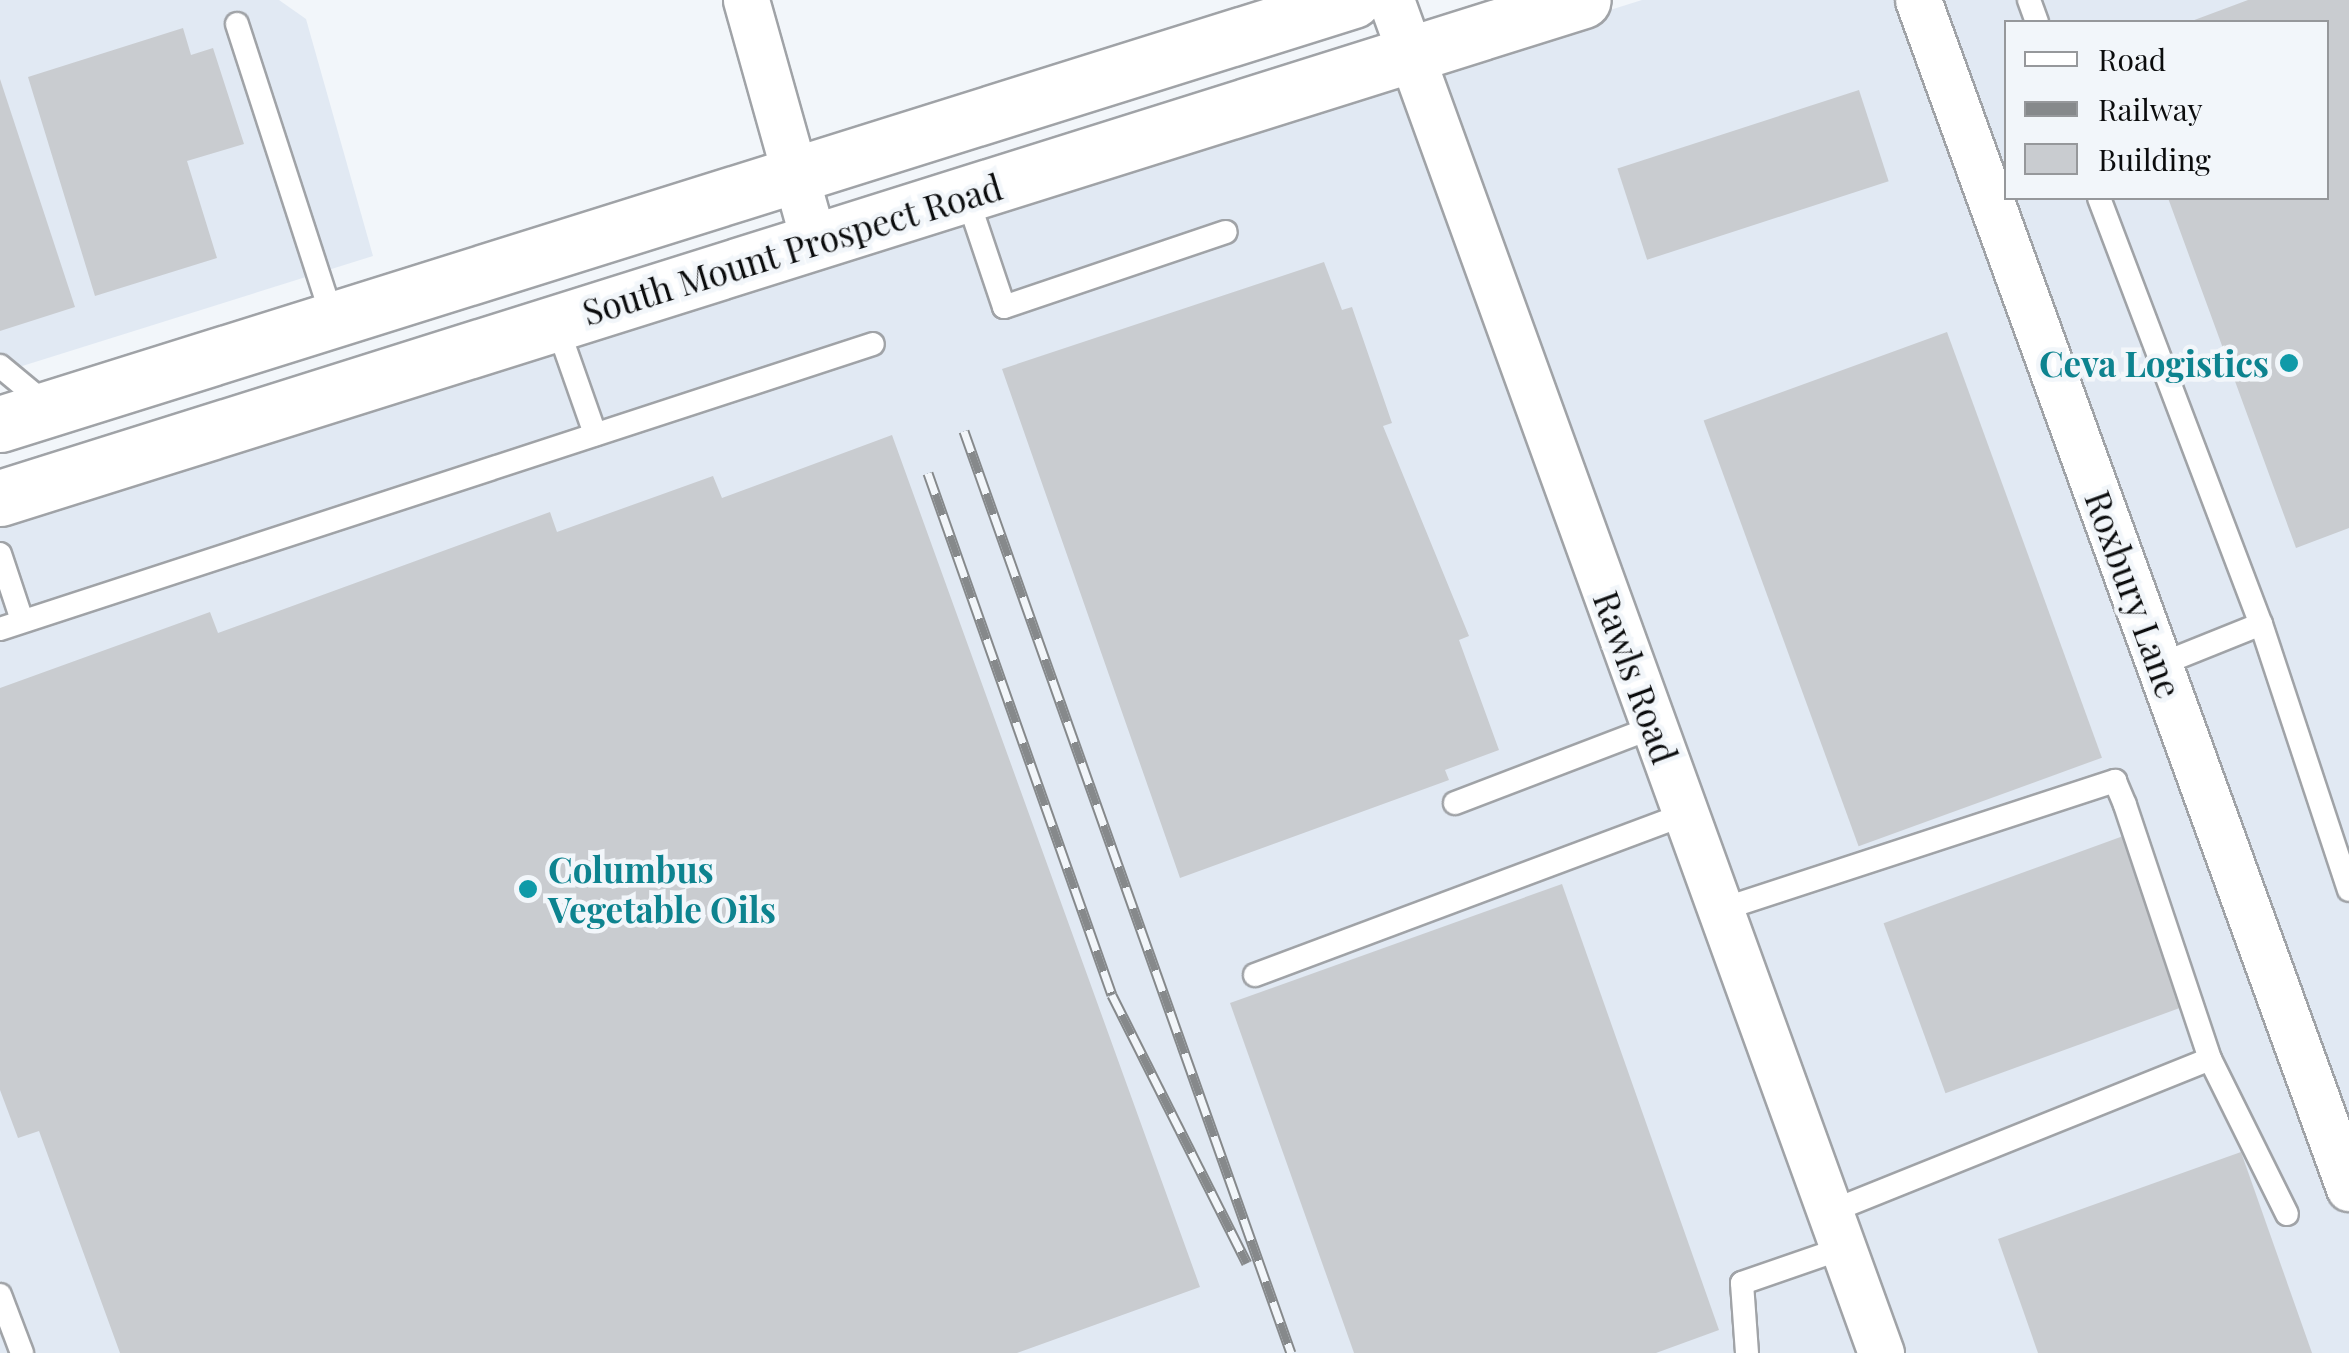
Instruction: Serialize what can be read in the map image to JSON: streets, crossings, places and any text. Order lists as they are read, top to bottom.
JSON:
{
  "streets": {
    "main road": ["South Mount Prospect Road"],
    "street": ["Roxbury Lane", "Rawls Road"]
  },
  "crossings": [
    ["South Mount Prospect Road", "Rawls Road"]
  ],
  "places": ["Ceva Logistics", "Columbus Vegetable Oils"],
  "legend": ["Road", "Railway", "Building"]
}
